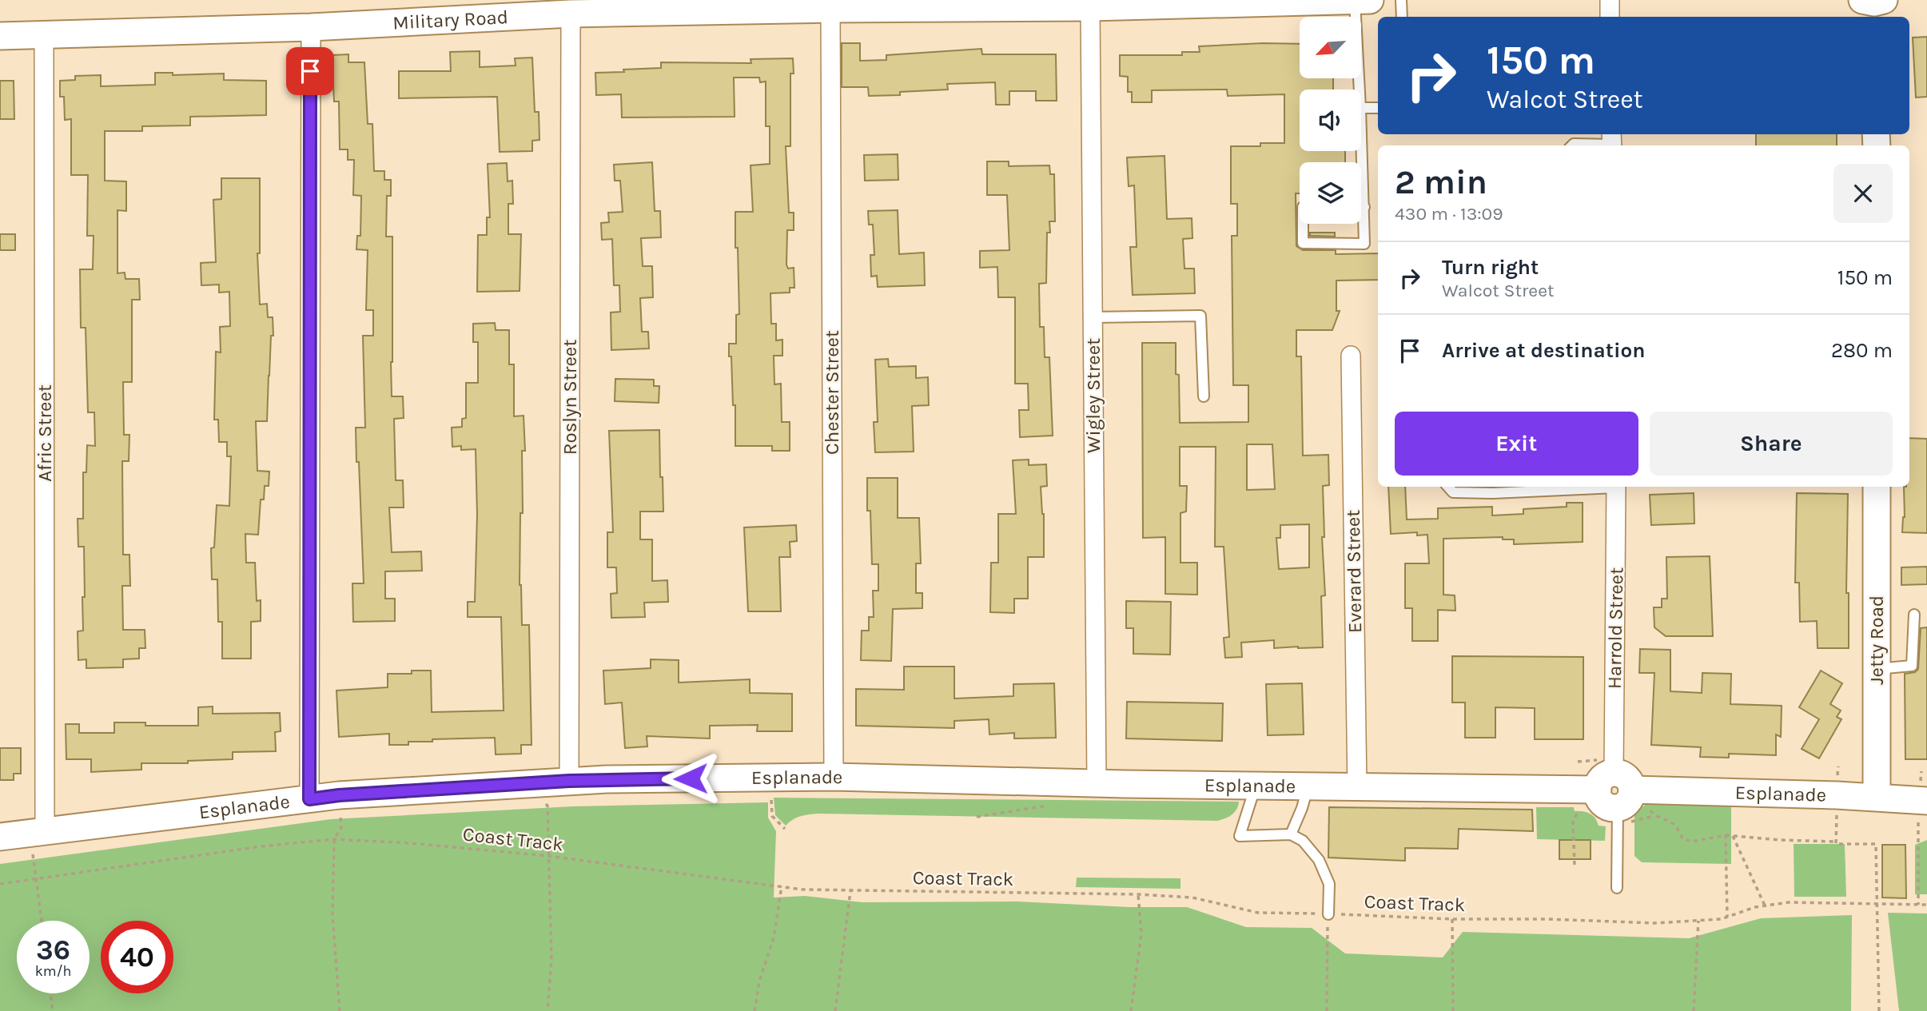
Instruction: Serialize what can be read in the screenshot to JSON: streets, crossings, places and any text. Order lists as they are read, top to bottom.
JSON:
{
  "streets": {
    "street": [
      "Military Road",
      "Chester Street",
      "Wigley Street",
      "Roslyn Street",
      "Afric Street",
      "Everard Street",
      "Harrold Street",
      "Jetty Road",
      "Esplanade"
    ],
    "path": ["Coast Track"]
  },
  "crossings": [
    ["Military Road", "Chester Street"],
    ["Military Road", "Wigley Street"],
    ["Military Road", "Roslyn Street"],
    ["Military Road", "Afric Street"],
    ["Chester Street", "Esplanade"],
    ["Wigley Street", "Esplanade"],
    ["Roslyn Street", "Esplanade"],
    ["Afric Street", "Esplanade"],
    ["Everard Street", "Esplanade"],
    ["Harrold Street", "Esplanade"],
    ["Jetty Road", "Esplanade"]
  ],
  "north": "bottom left",
  "page": {
    "turn": ["150 m", "Walcot Street"],
    "heading": ["2 min", "430 m · 13:09"],
    "list": [
      {
        "name": "Turn right",
        "note": "Walcot Street",
        "value": "150 m"
      },
      {
        "name": "Arrive at destination",
        "value": "280 m"
      }
    ],
    "buttons": ["Exit", "Share"],
    "speed": "36 km/h",
    "limit": "40"
  }
}
